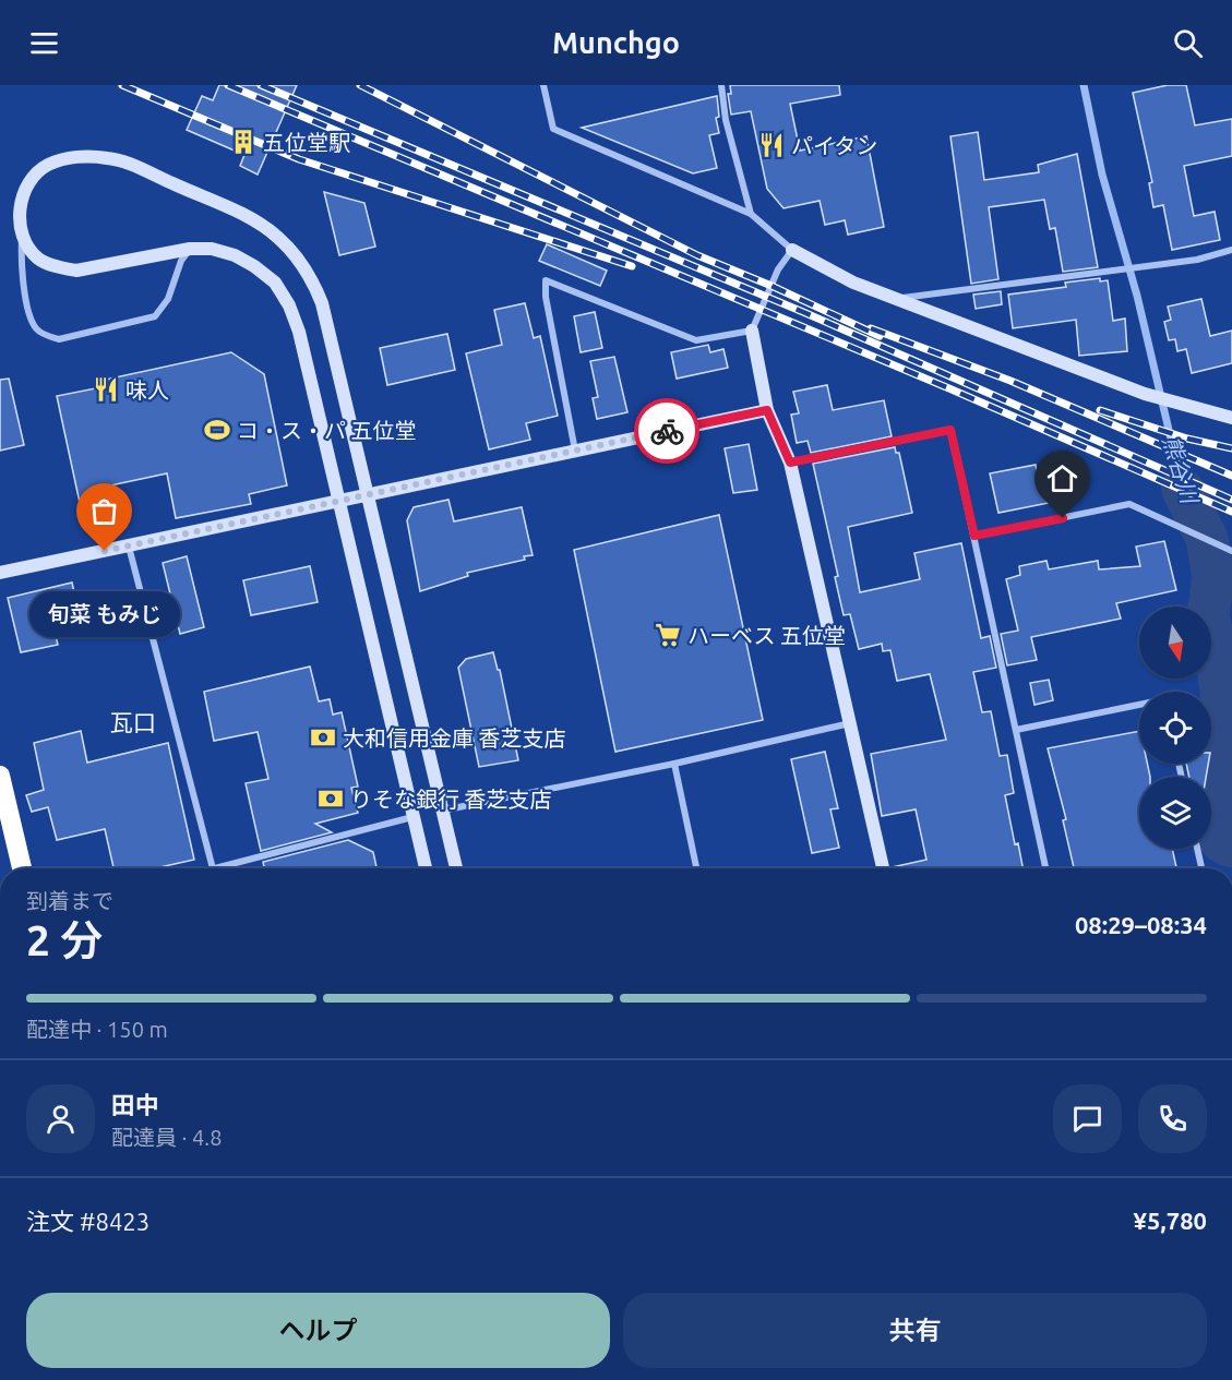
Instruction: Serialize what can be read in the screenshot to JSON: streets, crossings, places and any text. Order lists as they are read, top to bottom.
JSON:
{
  "districts": ["瓦口"],
  "water": ["熊谷川"],
  "places": {
    "building": ["五位堂駅"],
    "restaurant": ["パイタン", "味人"],
    "sports": ["コ・ス・パ 五位堂"],
    "other": ["旬菜 もみじ"],
    "supermarket": ["ハーベス 五位堂"],
    "bank": ["大和信用金庫 香芝支店", "りそな銀行 香芝支店"]
  },
  "north": "bottom",
  "page": {
    "header": "Munchgo",
    "bubble": "旬菜 もみじ",
    "heading": ["2 分", "到着まで", "08:29–08:34"],
    "panel": [
      "田中",
      "配達員 · 4.8",
      "注文 #8423",
      "¥5,780"
    ],
    "bar": "配達中 · 150 m",
    "buttons": ["ヘルプ", "共有"]
  }
}
